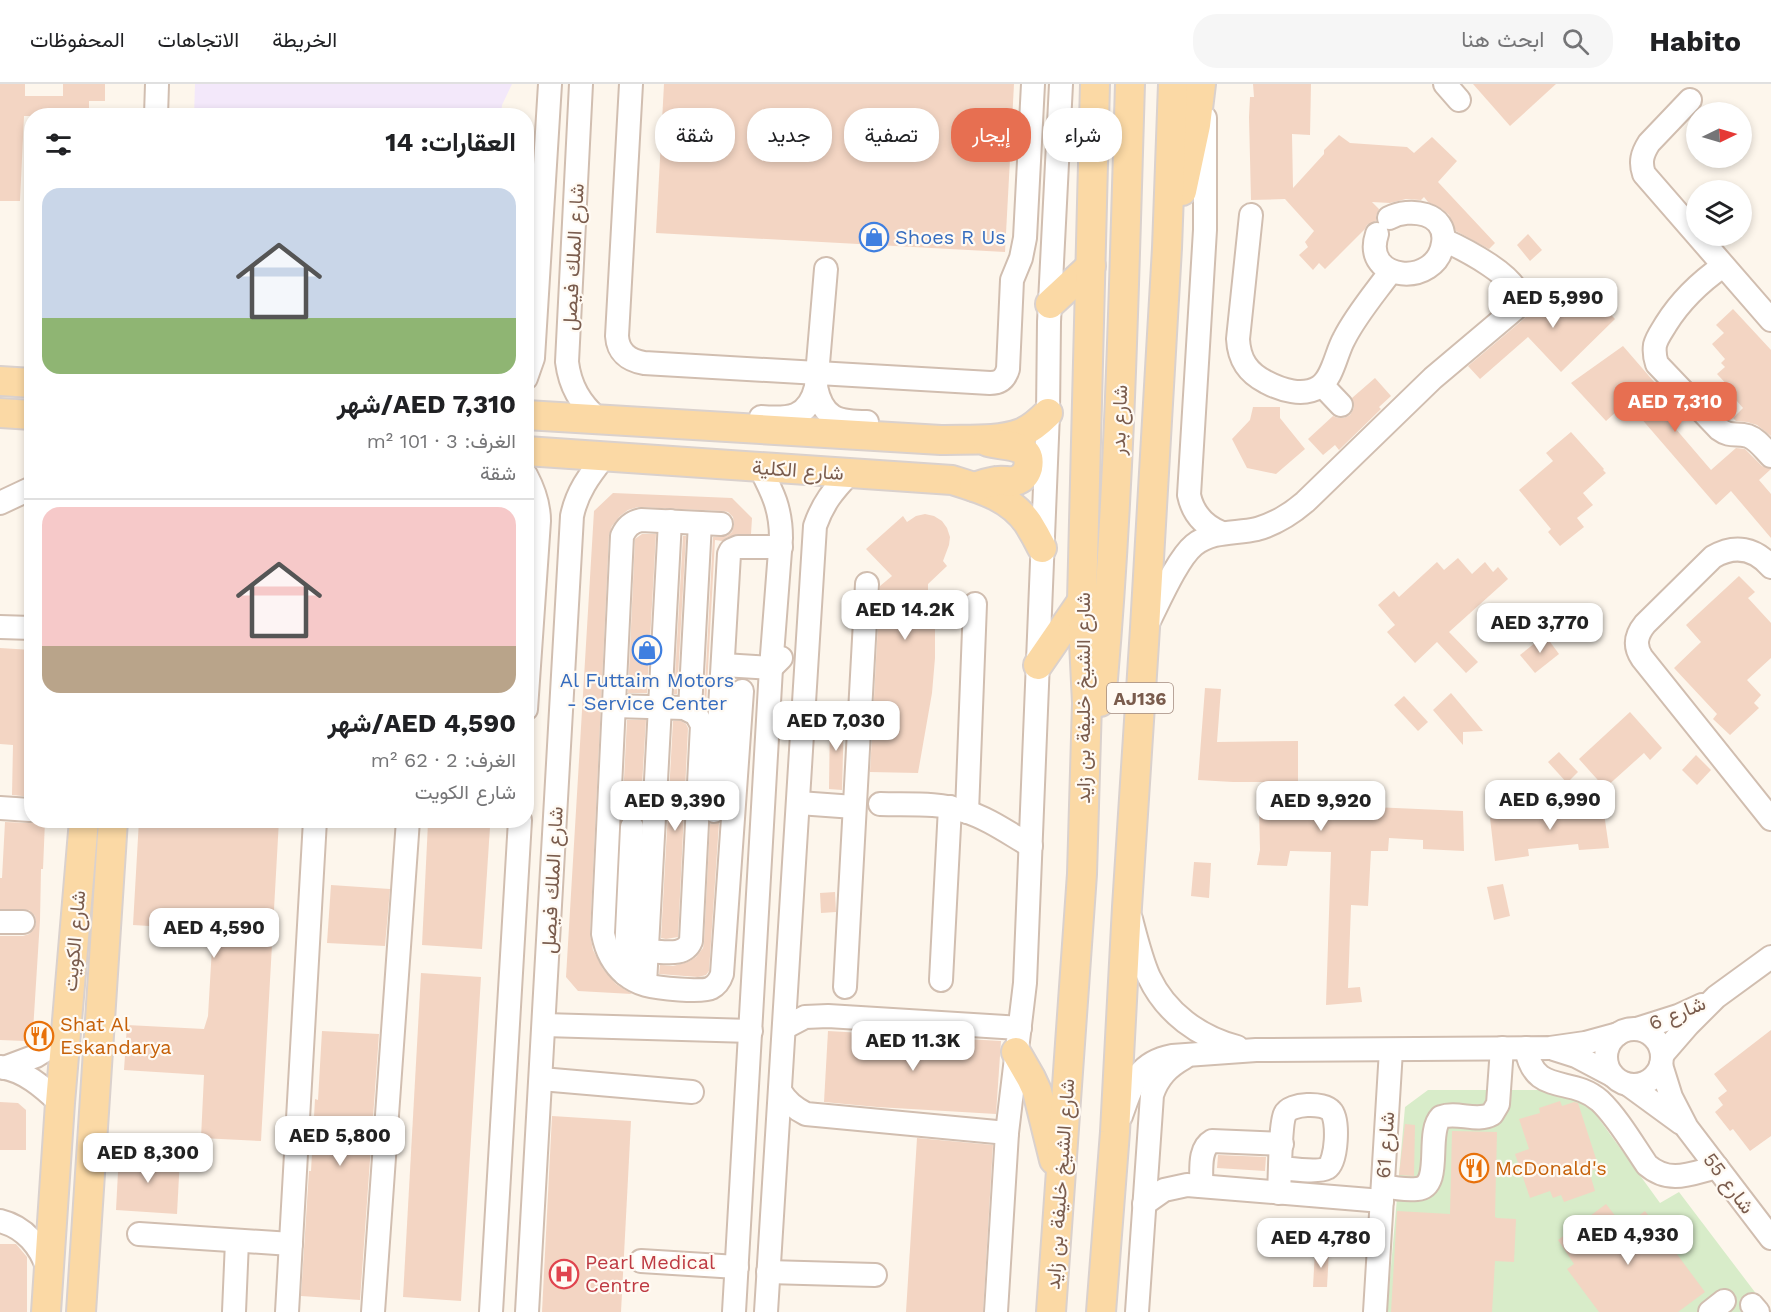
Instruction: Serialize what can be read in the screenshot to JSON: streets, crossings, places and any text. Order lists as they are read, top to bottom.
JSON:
{
  "streets": {
    "main road": [
      "شارع بدر",
      "شارع الكلية",
      "شارع الشيخ خليفة بن زايد",
      "AJ136",
      "شارع الكويت"
    ],
    "street": [
      "شارع الملك فيصل",
      "شارع 6",
      "شارع 61",
      "شارع 55"
    ]
  },
  "crossings": [
    ["شارع الملك فيصل", "شارع الكلية"],
    ["شارع بدر", "شارع الشيخ خليفة بن زايد"],
    ["شارع 6", "شارع 55"]
  ],
  "places": {
    "shop": ["Shoes R Us", "Al Futtaim Motors - Service Center"],
    "restaurant": ["Shat Al Eskandarya", "McDonald's"],
    "hospital": ["Pearl Medical Centre"]
  },
  "north": "right",
  "page": {
    "header": "Habito",
    "search": "ابحث هنا",
    "nav": ["الخريطة", "الاتجاهات", "المحفوظات"],
    "chip": [
      "شراء",
      "إيجار",
      "تصفية",
      "جديد",
      "شقة"
    ],
    "heading": "العقارات: 14",
    "list": [
      {
        "name": "AED 7,310/شهر",
        "note": "الغرف: 3 · 101 m² · شقة"
      },
      {
        "name": "AED 4,590/شهر",
        "note": "الغرف: 2 · 62 m² · شارع الكويت"
      }
    ],
    "price": [
      "AED 5,990",
      "AED 7,310",
      "AED 14.2K",
      "AED 3,770",
      "AED 7,030",
      "AED 6,990",
      "AED 9,390",
      "AED 9,920",
      "AED 4,590",
      "AED 11.3K",
      "AED 5,800",
      "AED 8,300",
      "AED 4,930",
      "AED 4,780"
    ]
  }
}
